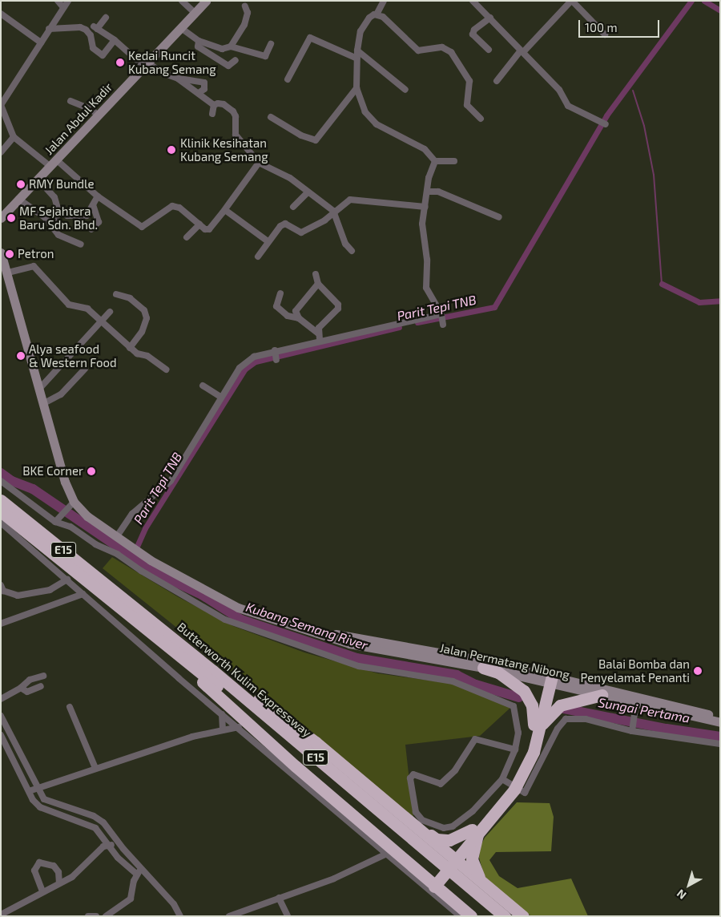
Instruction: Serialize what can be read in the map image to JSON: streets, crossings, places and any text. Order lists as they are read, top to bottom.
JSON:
{
  "streets": {
    "highway": ["E15", "Butterworth Kulim Expressway"],
    "main road": ["Jalan Abdul Kadir", "Jalan Permatang Nibong"]
  },
  "water": ["Parit Tepi TNB", "Kubang Semang River", "Sungai Pertama"],
  "places": [
    "Kedai Runcit Kubang Semang",
    "Klinik Kesihatan Kubang Semang",
    "RMY Bundle",
    "MF Sejahtera Baru Sdn. Bhd.",
    "Petron",
    "Alya seafood & Western Food",
    "BKE Corner",
    "Balai Bomba dan Penyelamat Penanti"
  ],
  "scale_bar": "100 m",
  "north": "bottom left"
}
